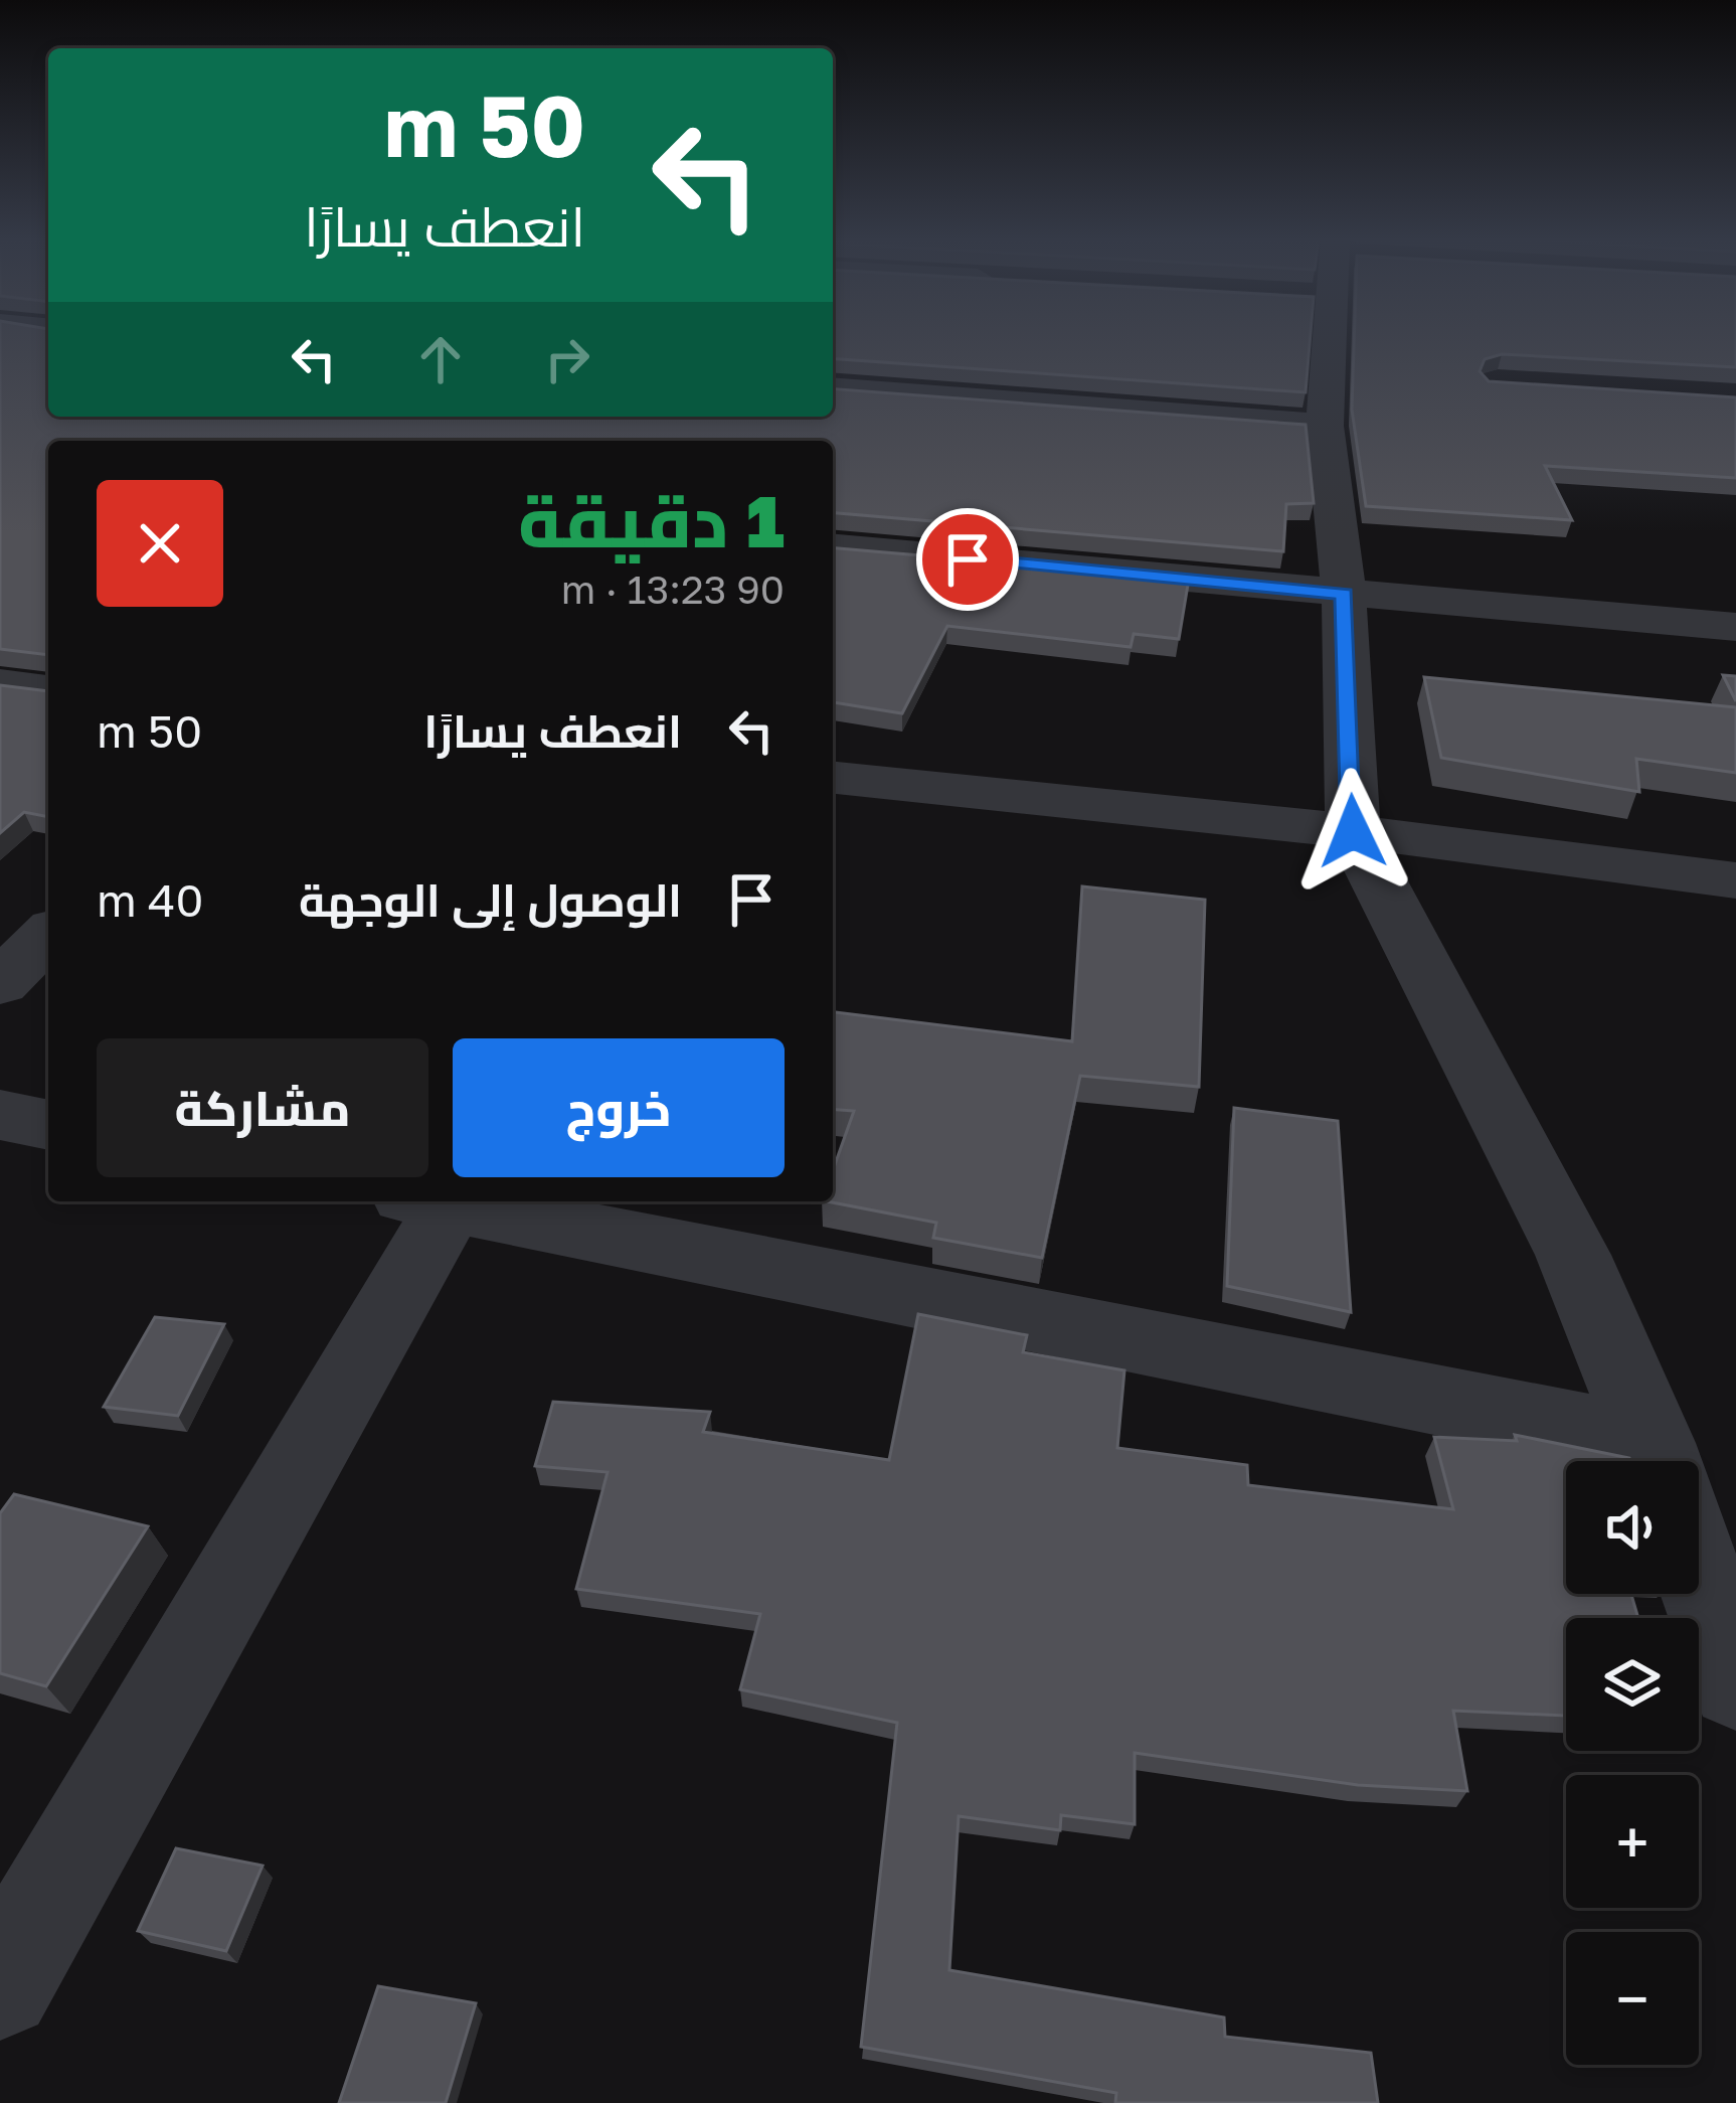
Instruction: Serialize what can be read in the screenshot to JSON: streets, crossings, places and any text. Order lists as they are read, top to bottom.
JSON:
{
  "page": {
    "turn": ["50 m", "انعطف يسارًا"],
    "heading": ["1 دقيقة", "90 m · 13:23"],
    "list": [
      {
        "name": "انعطف يسارًا",
        "value": "50 m"
      },
      {
        "name": "الوصول إلى الوجهة",
        "value": "40 m"
      }
    ],
    "buttons": ["خروج", "مشاركة"],
    "map_buttons": ["+", "−"]
  }
}
